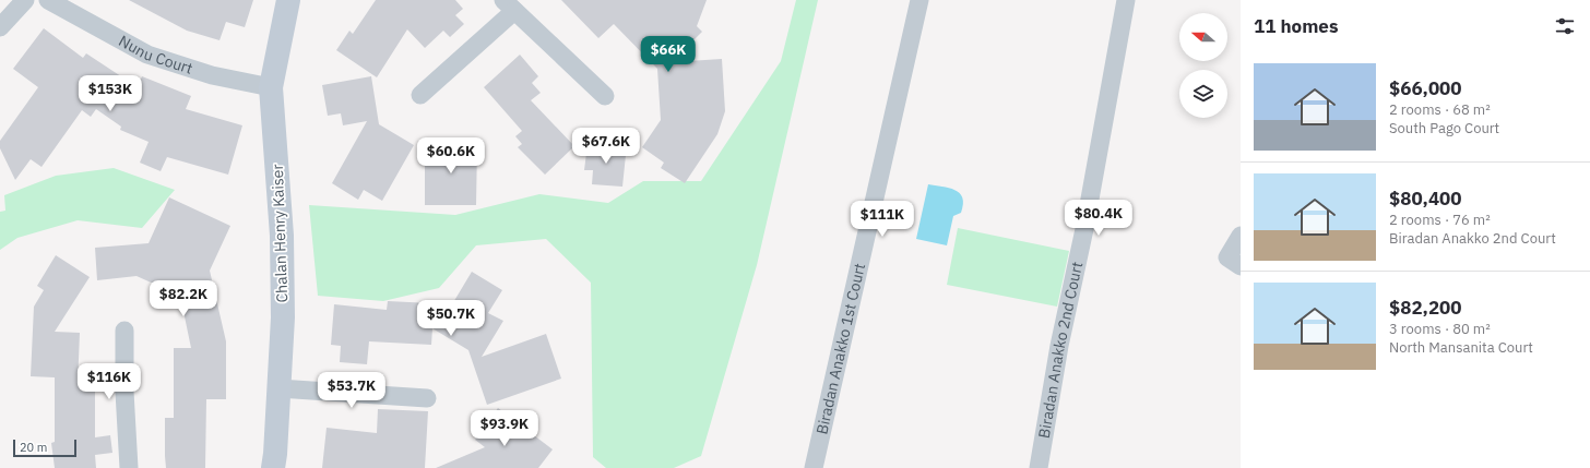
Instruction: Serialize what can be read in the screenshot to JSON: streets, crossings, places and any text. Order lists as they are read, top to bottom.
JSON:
{
  "streets": {
    "street": [
      "Nunu Court",
      "Chalan Henry Kaiser",
      "Biradan Anakko 1st Court",
      "Biradan Anakko 2nd Court"
    ]
  },
  "crossings": [
    ["Nunu Court", "Chalan Henry Kaiser"]
  ],
  "scale_bar": "20 m",
  "north": "left",
  "page": {
    "heading": "11 homes",
    "price": [
      "$66K",
      "$153K",
      "$67.6K",
      "$60.6K",
      "$80.4K",
      "$111K",
      "$82.2K",
      "$50.7K",
      "$116K",
      "$53.7K",
      "$93.9K"
    ],
    "list": [
      {
        "name": "$66,000",
        "note": "2 rooms · 68 m² · South Pago Court"
      },
      {
        "name": "$80,400",
        "note": "2 rooms · 76 m² · Biradan Anakko 2nd Court"
      },
      {
        "name": "$82,200",
        "note": "3 rooms · 80 m² · North Mansanita Court"
      }
    ],
    "scale": "20 m"
  }
}
